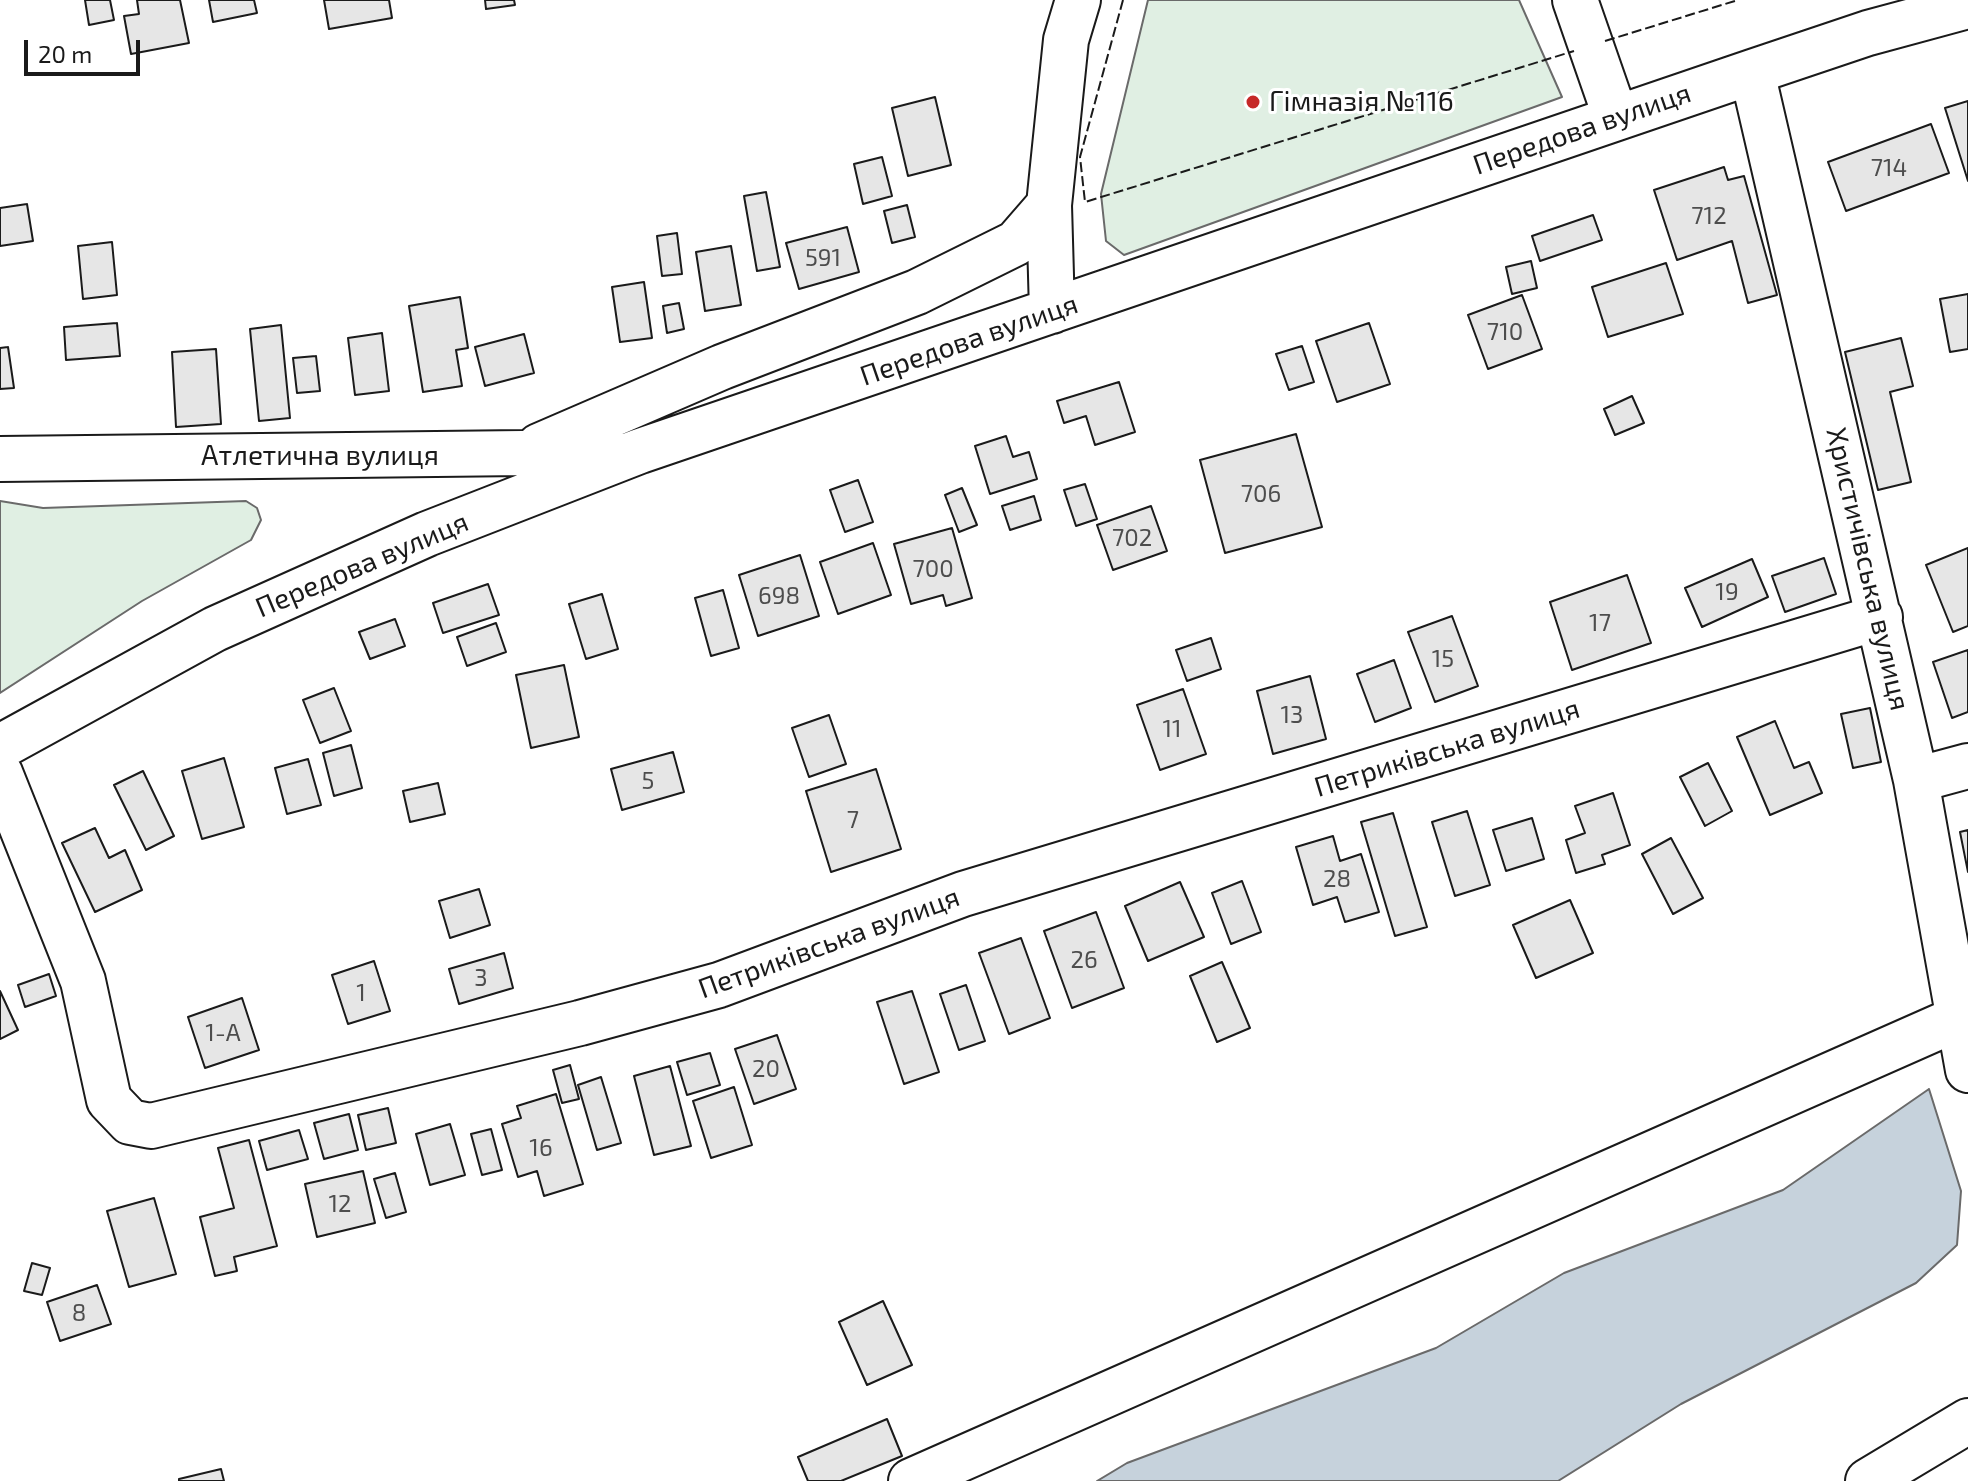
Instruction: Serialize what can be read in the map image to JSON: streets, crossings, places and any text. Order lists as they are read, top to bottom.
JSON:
{
  "streets": {
    "street": [
      "Передова вулиця",
      "Атлетична вулиця",
      "Христичівська вулиця",
      "Петриківська вулиця"
    ]
  },
  "crossings": [
    ["Передова вулиця", "Атлетична вулиця"],
    ["Передова вулиця", "Христичівська вулиця"],
    ["Христичівська вулиця", "Петриківська вулиця"]
  ],
  "places": ["Гімназія №116"],
  "house_numbers": [
    "714",
    "712",
    "591",
    "710",
    "706",
    "702",
    "700",
    "19",
    "698",
    "17",
    "15",
    "13",
    "11",
    "5",
    "7",
    "28",
    "26",
    "3",
    "1",
    "1-А",
    "20",
    "16",
    "12",
    "8"
  ],
  "scale_bar": "20 m"
}
